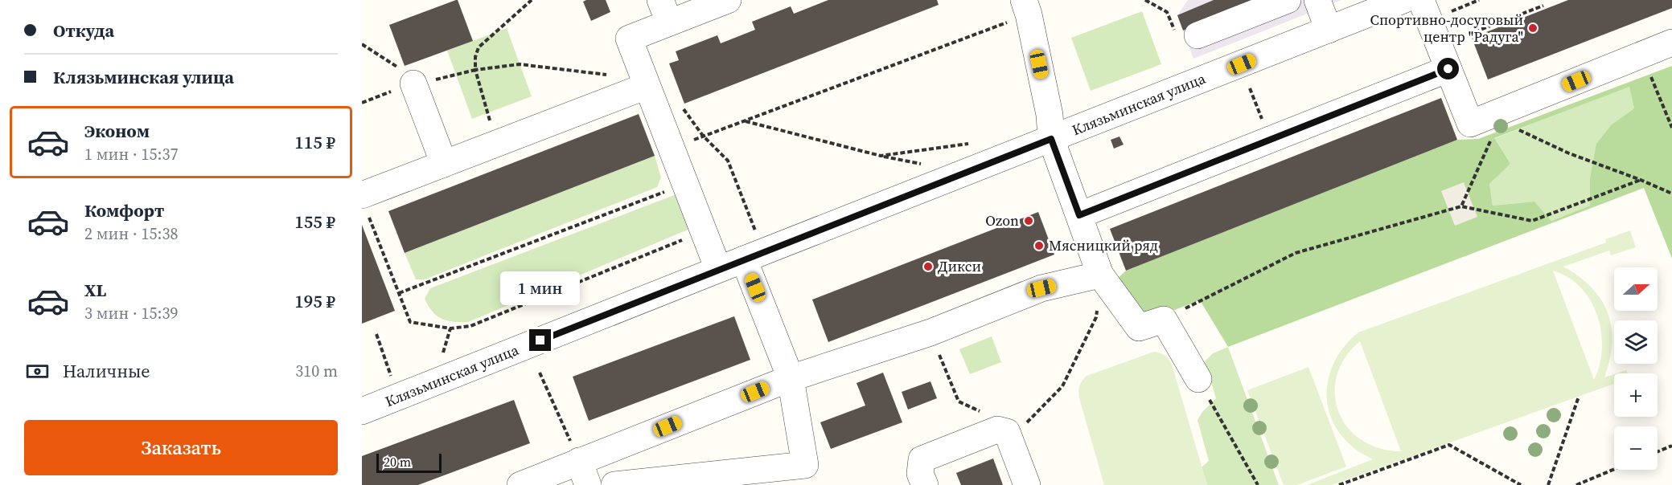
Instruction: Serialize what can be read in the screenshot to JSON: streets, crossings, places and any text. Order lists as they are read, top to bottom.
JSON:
{
  "streets": {
    "street": ["Клязьминская улица"]
  },
  "places": [
    "Спортивно-досуговый центр \"Радуга\"",
    "Ozon",
    "Мясницкий ряд",
    "Дикси"
  ],
  "scale_bar": "20 m",
  "north": "right",
  "page": {
    "banner": ["Откуда", "Клязьминская улица"],
    "list": [
      {
        "name": "Эконом",
        "note": "1 мин · 15:37",
        "value": "115 ₽"
      },
      {
        "name": "Комфорт",
        "note": "2 мин · 15:38",
        "value": "155 ₽"
      },
      {
        "name": "XL",
        "note": "3 мин · 15:39",
        "value": "195 ₽"
      }
    ],
    "map_buttons": ["+", "−"],
    "bubble": "1 мин",
    "pay": ["Наличные", "310 m"],
    "buttons": "Заказать",
    "scale": "20 m"
  }
}
